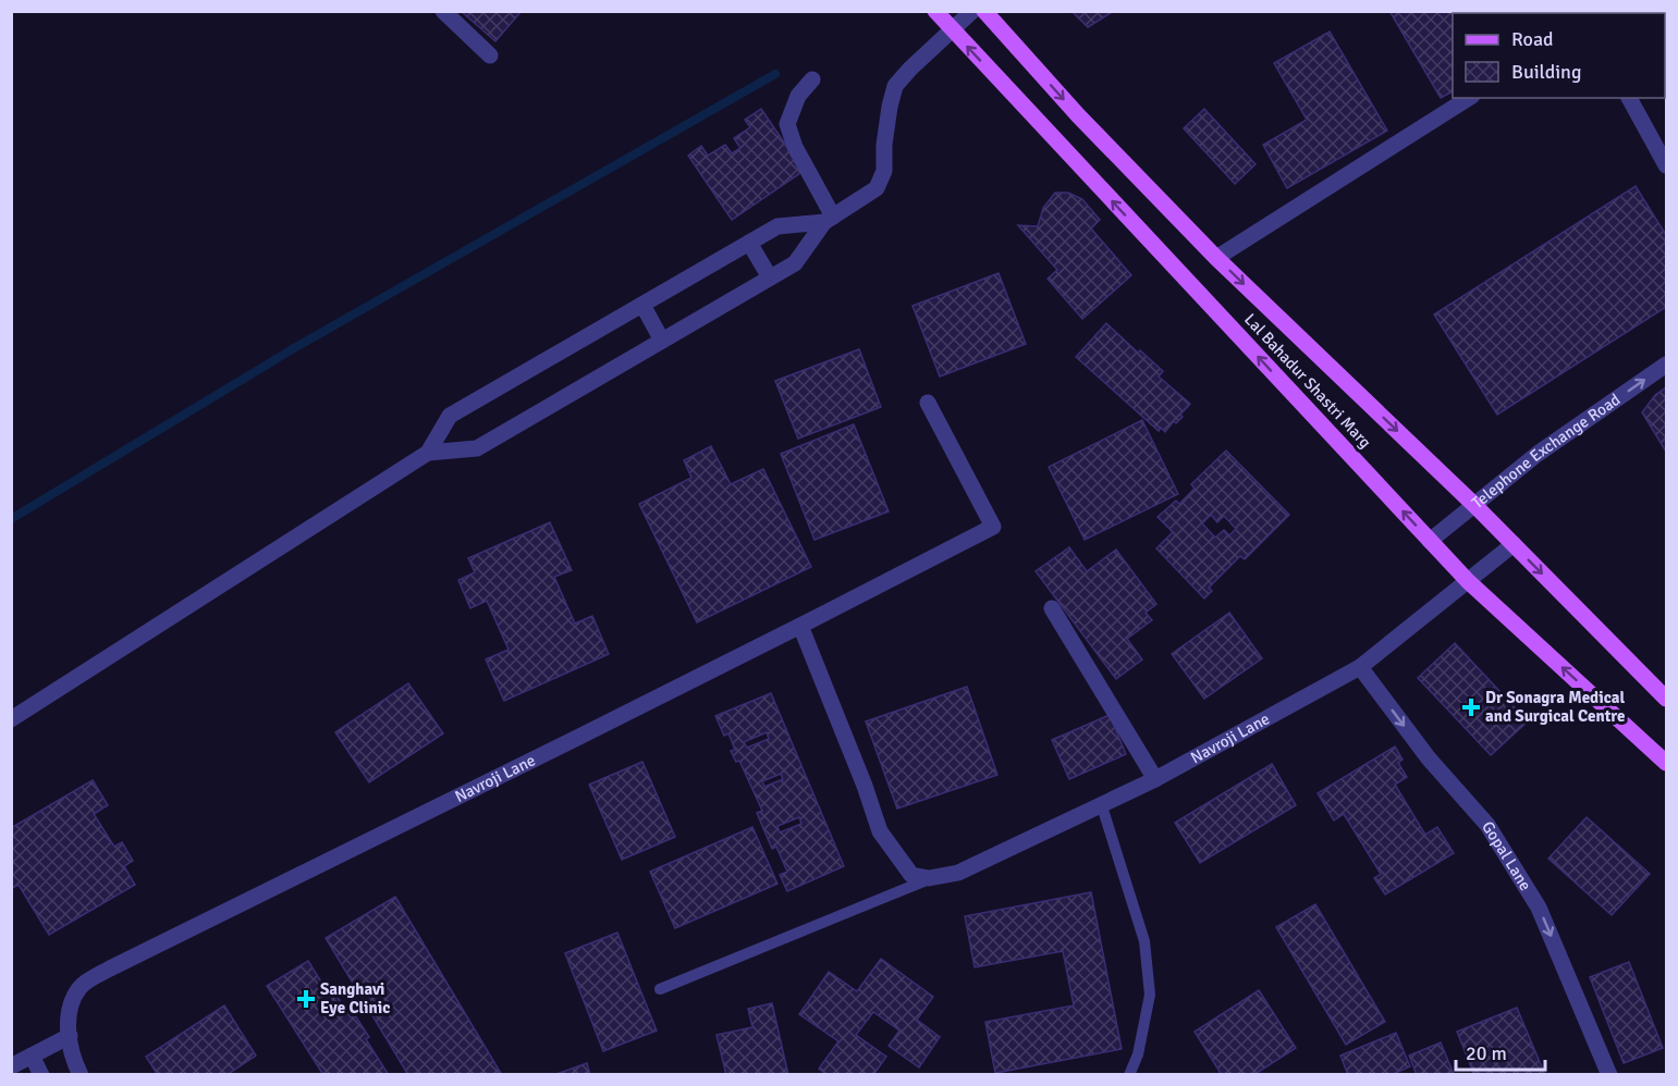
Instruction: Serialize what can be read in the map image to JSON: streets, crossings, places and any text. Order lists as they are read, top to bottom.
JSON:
{
  "streets": {
    "main road": ["Lal Bahadur Shastri Marg"],
    "street": ["Telephone Exchange Road", "Navroji Lane", "Gopal Lane"]
  },
  "crossings": [
    ["Lal Bahadur Shastri Marg", "Telephone Exchange Road"],
    ["Lal Bahadur Shastri Marg", "Navroji Lane"],
    ["Navroji Lane", "Gopal Lane"]
  ],
  "one_way": ["Telephone Exchange Road", "Gopal Lane"],
  "places": {
    "health": ["Dr Sonagra Medical and Surgical Centre", "Sanghavi Eye Clinic"]
  },
  "legend": ["Road", "Building"],
  "scale_bar": "20 m"
}
